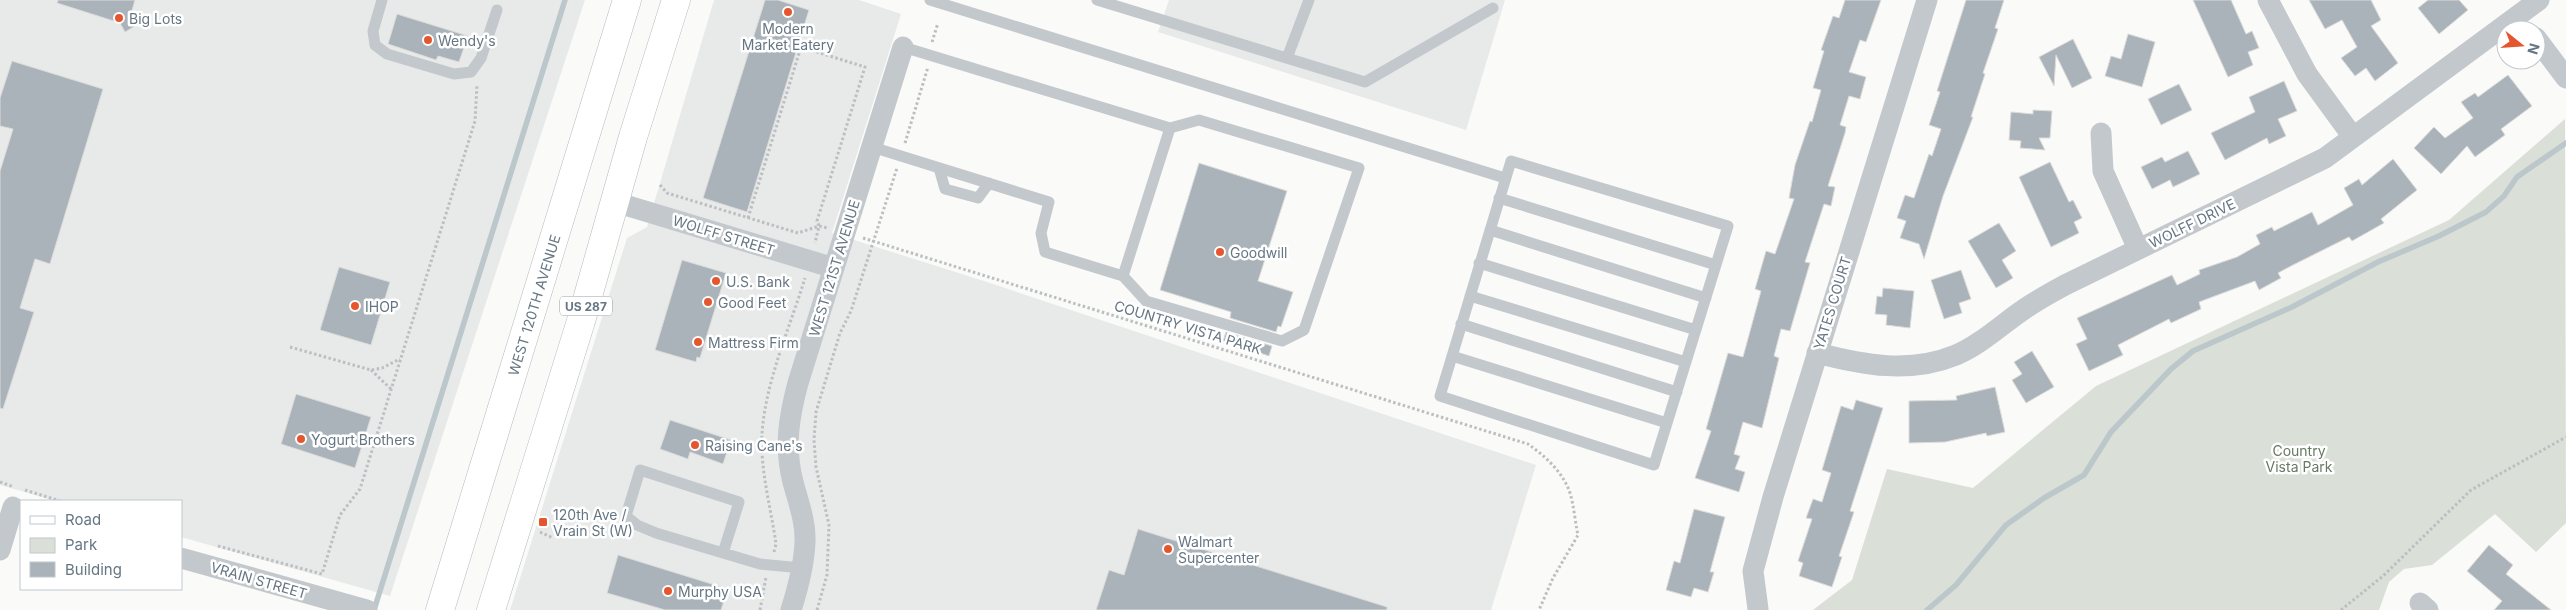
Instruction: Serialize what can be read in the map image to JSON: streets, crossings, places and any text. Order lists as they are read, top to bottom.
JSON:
{
  "streets": {
    "main road": ["WEST 120TH AVENUE", "US 287"],
    "street": [
      "WOLFF DRIVE",
      "WOLFF STREET",
      "WEST 121ST AVENUE",
      "YATES COURT",
      "VRAIN STREET"
    ],
    "path": ["COUNTRY VISTA PARK"]
  },
  "crossings": [
    ["WOLFF DRIVE", "YATES COURT"],
    ["WOLFF STREET", "WEST 121ST AVENUE"],
    ["WOLFF STREET", "US 287"],
    ["WEST 121ST AVENUE", "COUNTRY VISTA PARK"]
  ],
  "parks": ["Country Vista Park"],
  "places": {
    "other": [
      "Modern Market Eatery",
      "Big Lots",
      "Wendy's",
      "Goodwill",
      "U.S. Bank",
      "Good Feet",
      "IHOP",
      "Mattress Firm",
      "Yogurt Brothers",
      "Raising Cane's",
      "Walmart Supercenter",
      "Murphy USA"
    ],
    "transit": ["120th Ave / Vrain St (W)"]
  },
  "legend": ["Road", "Park", "Building"],
  "north": "right"
}
